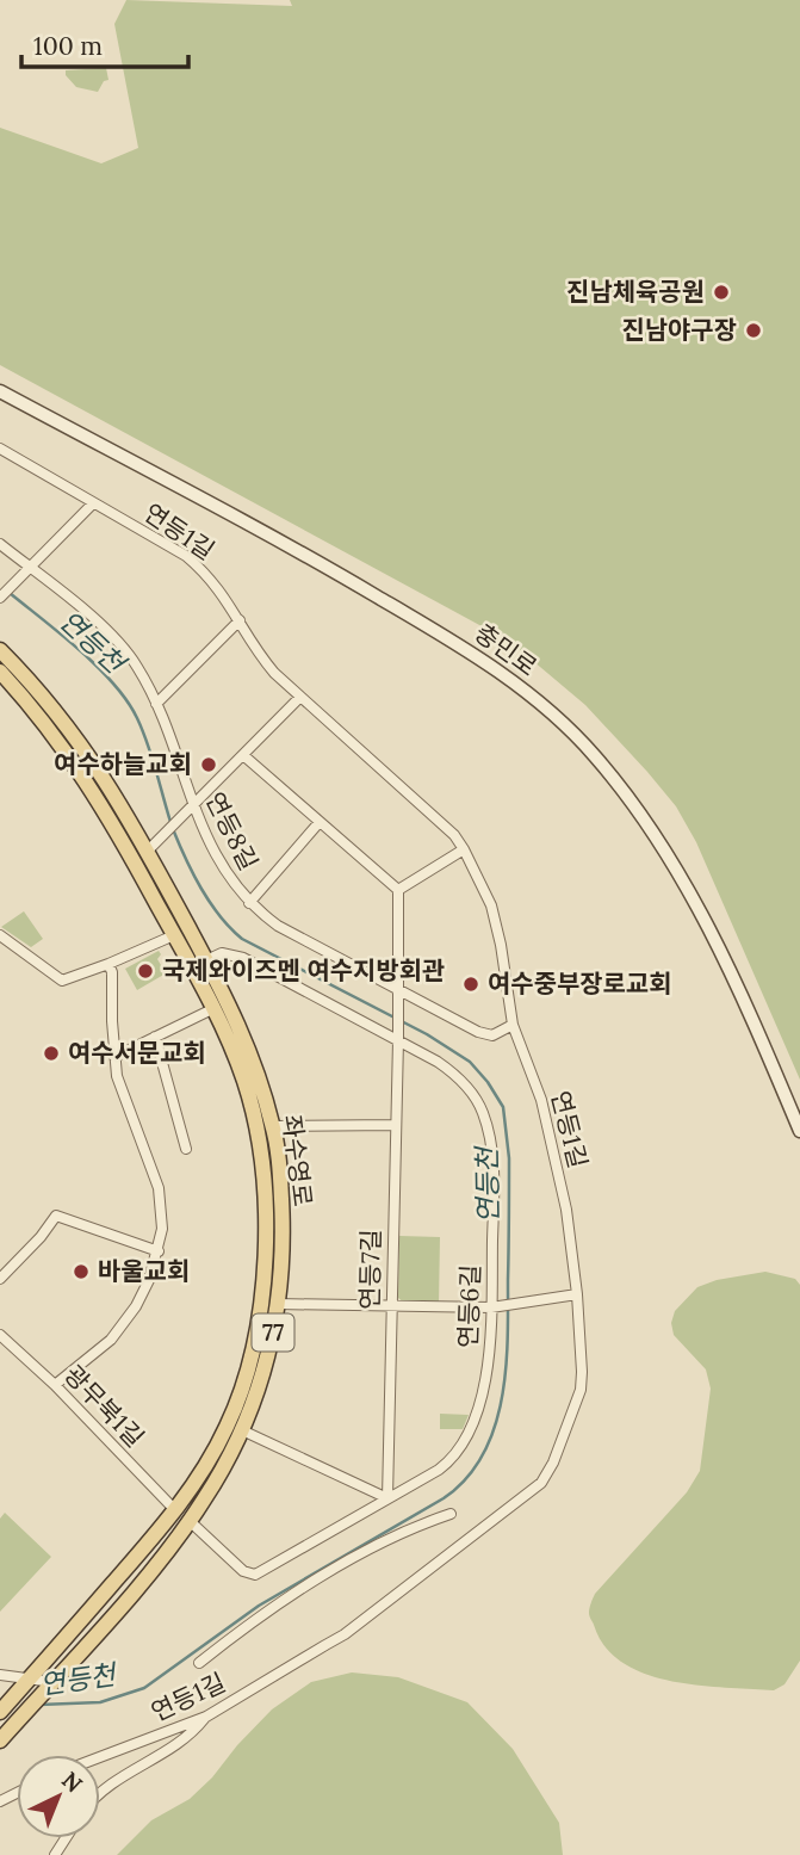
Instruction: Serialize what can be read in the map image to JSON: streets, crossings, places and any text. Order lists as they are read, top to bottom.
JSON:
{
  "streets": {
    "main road": ["좌수영로", "77"],
    "street": [
      "연등1길",
      "충민로",
      "연등8길",
      "연등7길",
      "연등6길",
      "광무북1길"
    ]
  },
  "crossings": [
    ["연등1길", "연등8길"],
    ["연등8길", "연등7길"],
    ["좌수영로", "연등6길"],
    ["좌수영로", "광무북1길"],
    ["연등7길", "연등6길"]
  ],
  "water": ["연등천"],
  "places": [
    "진남체육공원",
    "진남야구장",
    "여수하늘교회",
    "국제와이즈멘 여수지방회관",
    "여수중부장로교회",
    "여수서문교회",
    "바울교회"
  ],
  "scale_bar": "100 m",
  "north": "top right"
}
